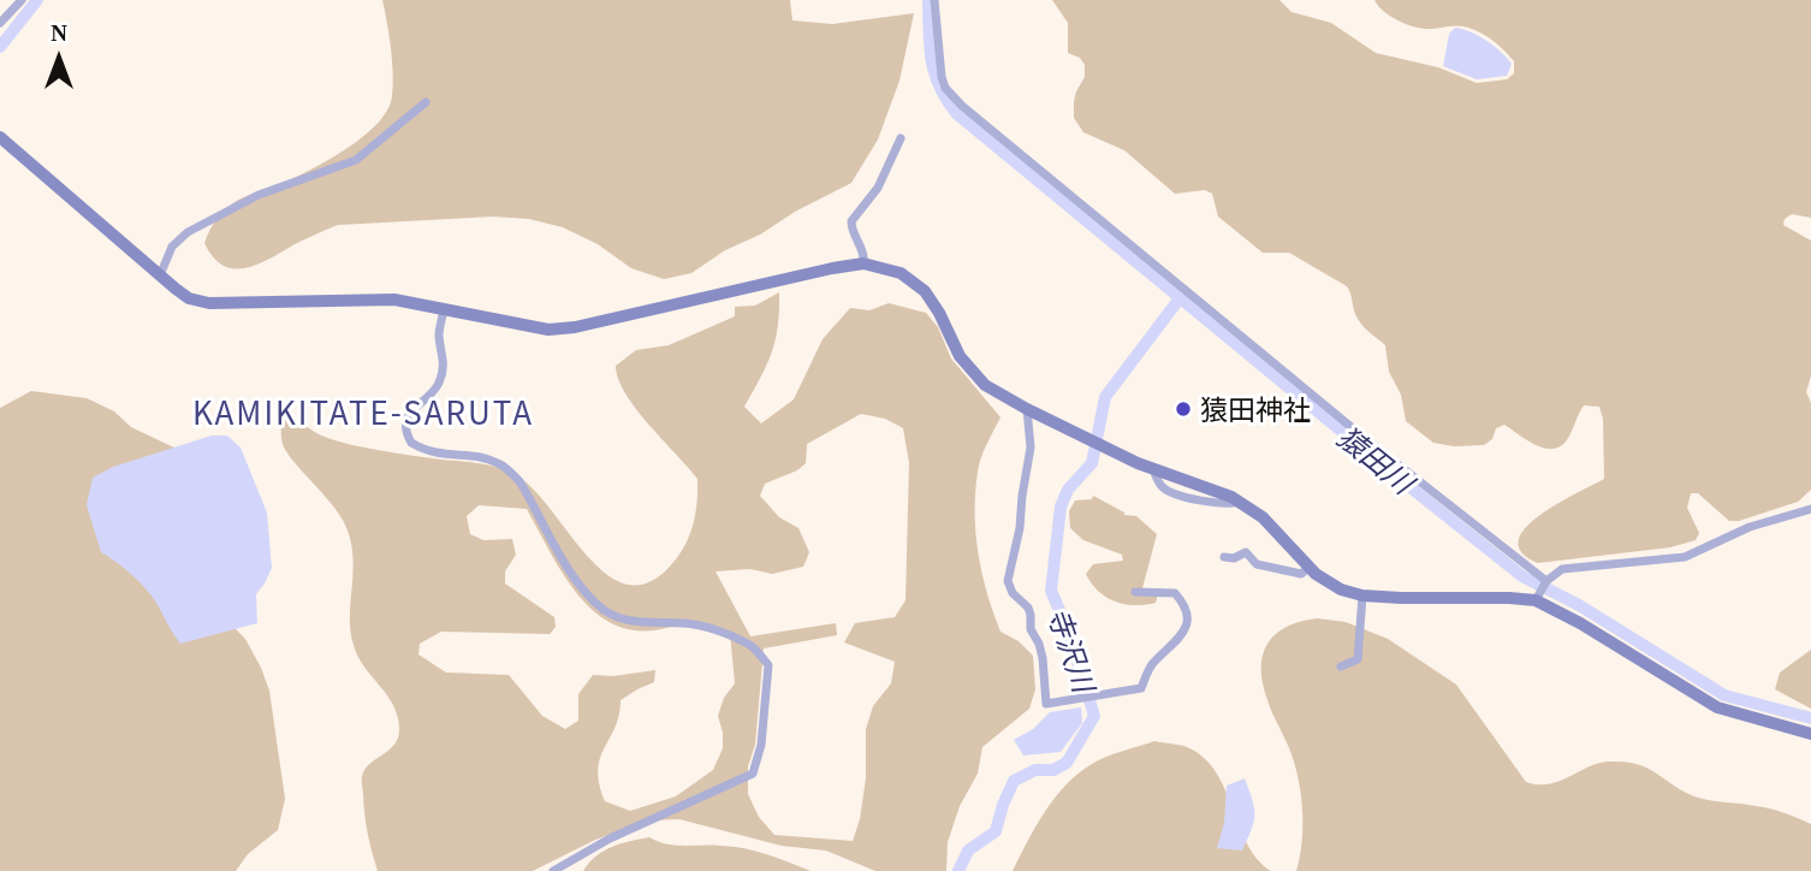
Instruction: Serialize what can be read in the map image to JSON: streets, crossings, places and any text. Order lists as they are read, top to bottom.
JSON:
{
  "districts": ["KAMIKITATE-SARUTA"],
  "water": ["猿田川", "寺沢川"],
  "places": ["猿田神社"],
  "north": "top"
}
